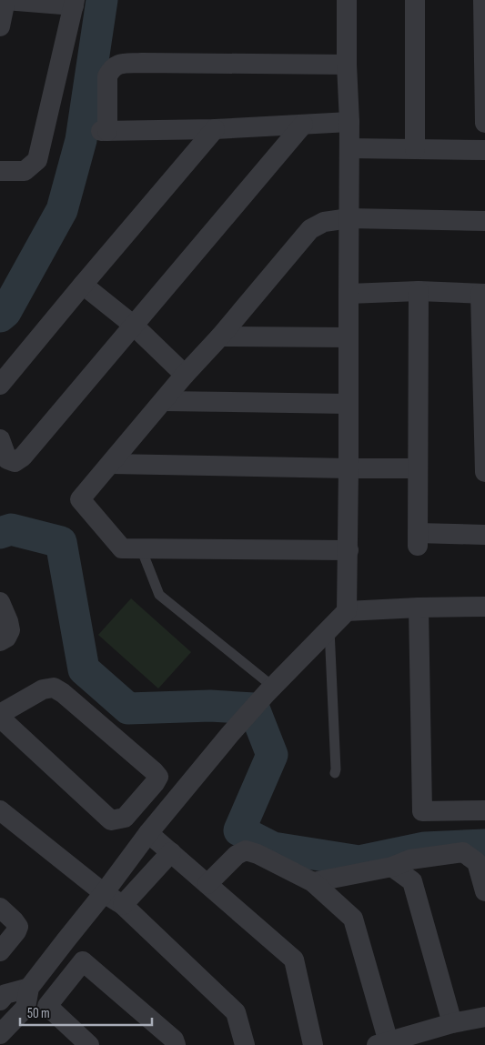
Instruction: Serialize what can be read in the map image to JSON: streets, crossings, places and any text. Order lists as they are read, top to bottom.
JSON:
{
  "scale_bar": "50 m"
}
